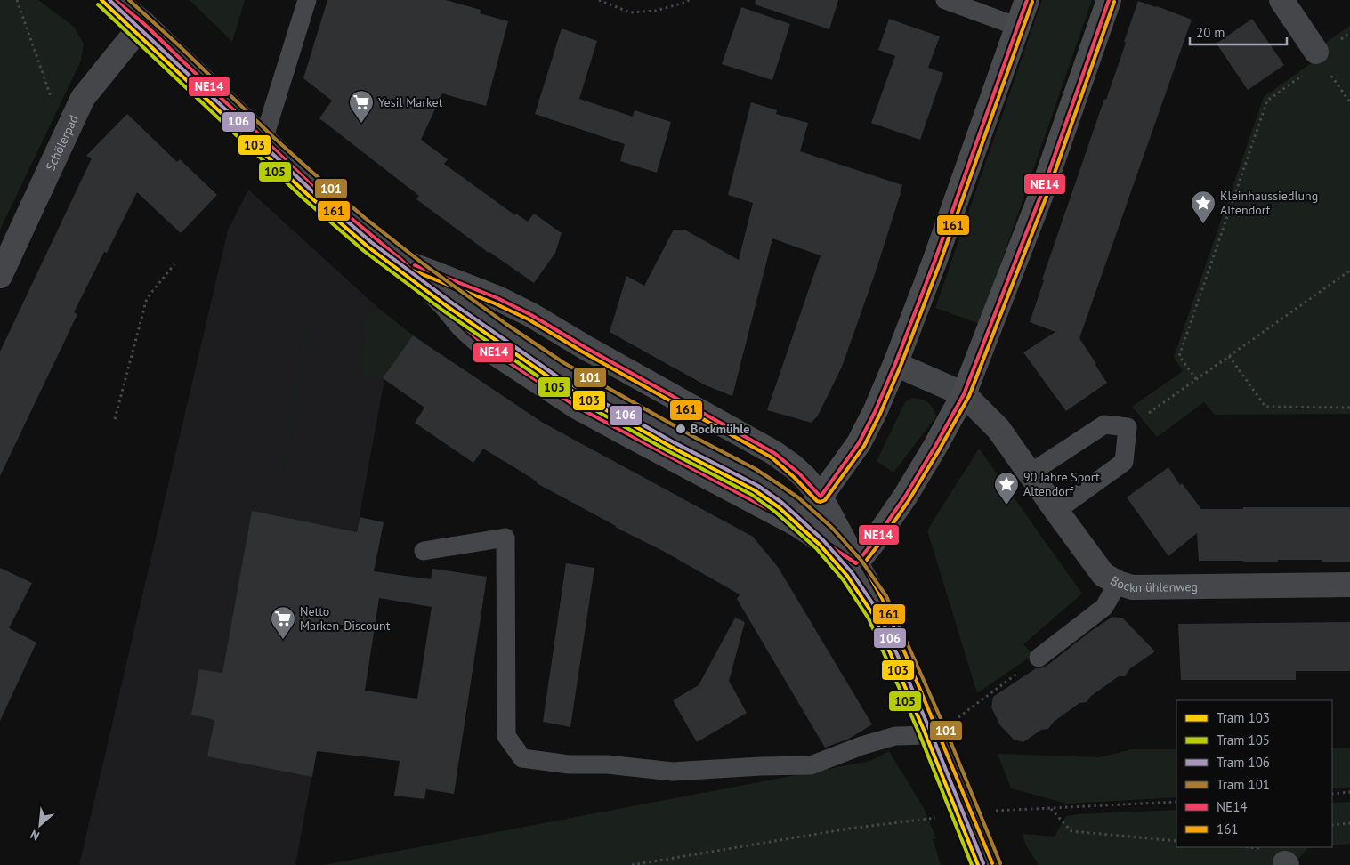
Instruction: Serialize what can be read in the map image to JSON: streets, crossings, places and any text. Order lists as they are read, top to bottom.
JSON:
{
  "streets": {
    "street": ["Schölerpad", "Bockmühlenweg"]
  },
  "places": {
    "supermarket": ["Yesil Market", "Netto Marken-Discount"],
    "place": ["Kleinhaussiedlung Altendorf", "90 Jahre Sport Altendorf"],
    "other": ["Bockmühle"]
  },
  "lines": [
    "tram line 103",
    "tram line 106",
    "tram line 101",
    "transit line NE14",
    "transit line 161",
    "tram line 105"
  ],
  "legend": [
    "Tram 103",
    "Tram 105",
    "Tram 106",
    "Tram 101",
    "NE14",
    "161"
  ],
  "scale_bar": "20 m",
  "north": "bottom left"
}
